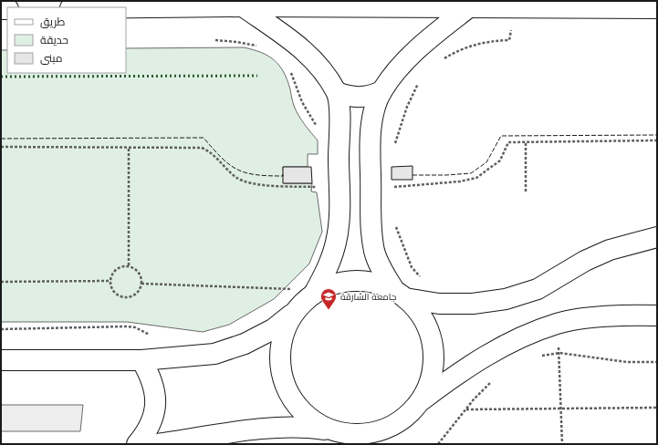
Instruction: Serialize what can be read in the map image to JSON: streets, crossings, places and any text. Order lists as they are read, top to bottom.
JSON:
{
  "places": {
    "school or university": ["جامعة الشارقة"]
  },
  "legend": ["طريق", "حديقة", "مبنى"]
}
